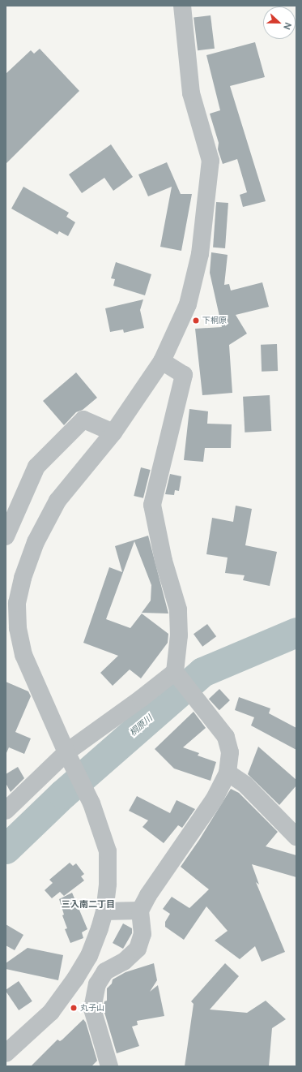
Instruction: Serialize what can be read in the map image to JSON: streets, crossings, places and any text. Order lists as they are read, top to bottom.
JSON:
{
  "districts": ["三入南二丁目"],
  "water": ["桐原川"],
  "places": ["下桐原", "丸子山"],
  "north": "right"
}
